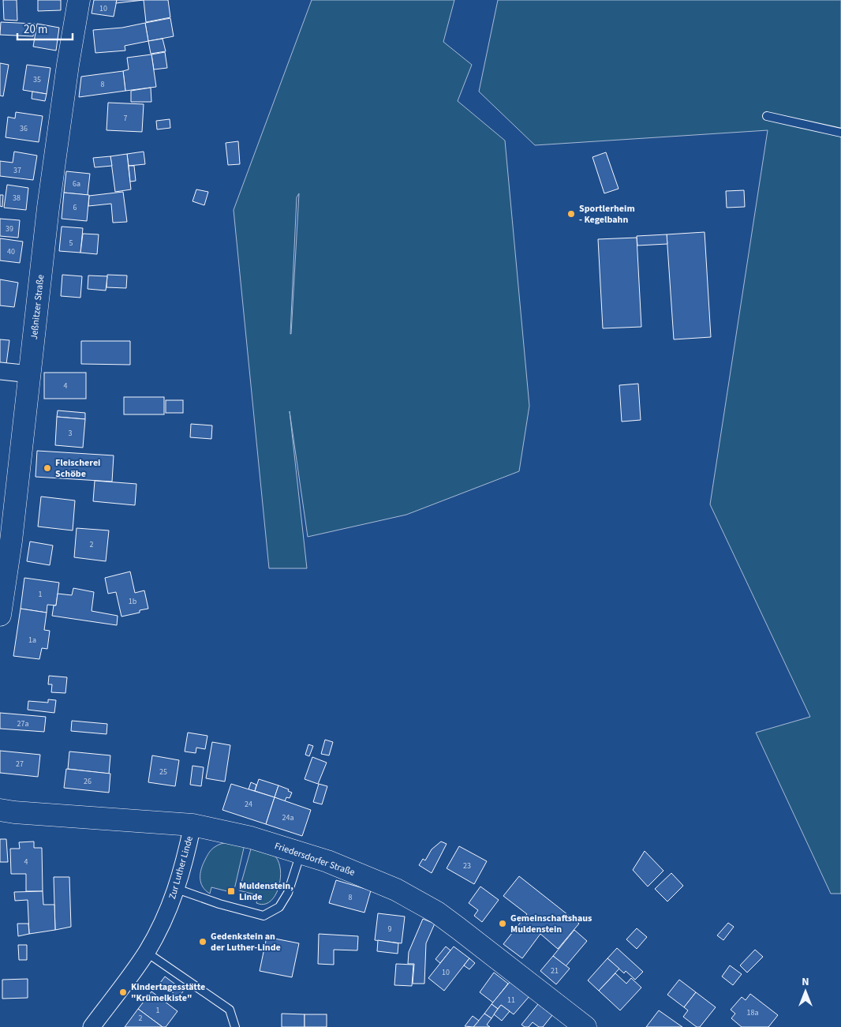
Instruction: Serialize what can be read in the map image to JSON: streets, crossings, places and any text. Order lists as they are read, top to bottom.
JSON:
{
  "streets": {
    "main road": ["Jeßnitzer Straße", "Friedersdorfer Straße"],
    "street": ["Zur Luther Linde"]
  },
  "crossings": [
    ["Friedersdorfer Straße", "Zur Luther Linde"]
  ],
  "places": {
    "other": [
      "Sportlerheim - Kegelbahn",
      "Fleischerei Schöbe",
      "Gemeinschaftshaus Muldenstein",
      "Gedenkstein an der Luther-Linde",
      "Kindertagesstätte \"Krümelkiste\""
    ],
    "transit": ["Muldenstein, Linde"]
  },
  "house_numbers": [
    "10",
    "35",
    "8",
    "7",
    "36",
    "37",
    "6a",
    "38",
    "6",
    "39",
    "5",
    "40",
    "4",
    "3",
    "2",
    "1",
    "1b",
    "1a",
    "27a",
    "27",
    "25",
    "26",
    "24",
    "24a",
    "4",
    "23",
    "8",
    "9",
    "21",
    "10",
    "11",
    "1",
    "18a",
    "2"
  ],
  "scale_bar": "20 m",
  "north": "top"
}
